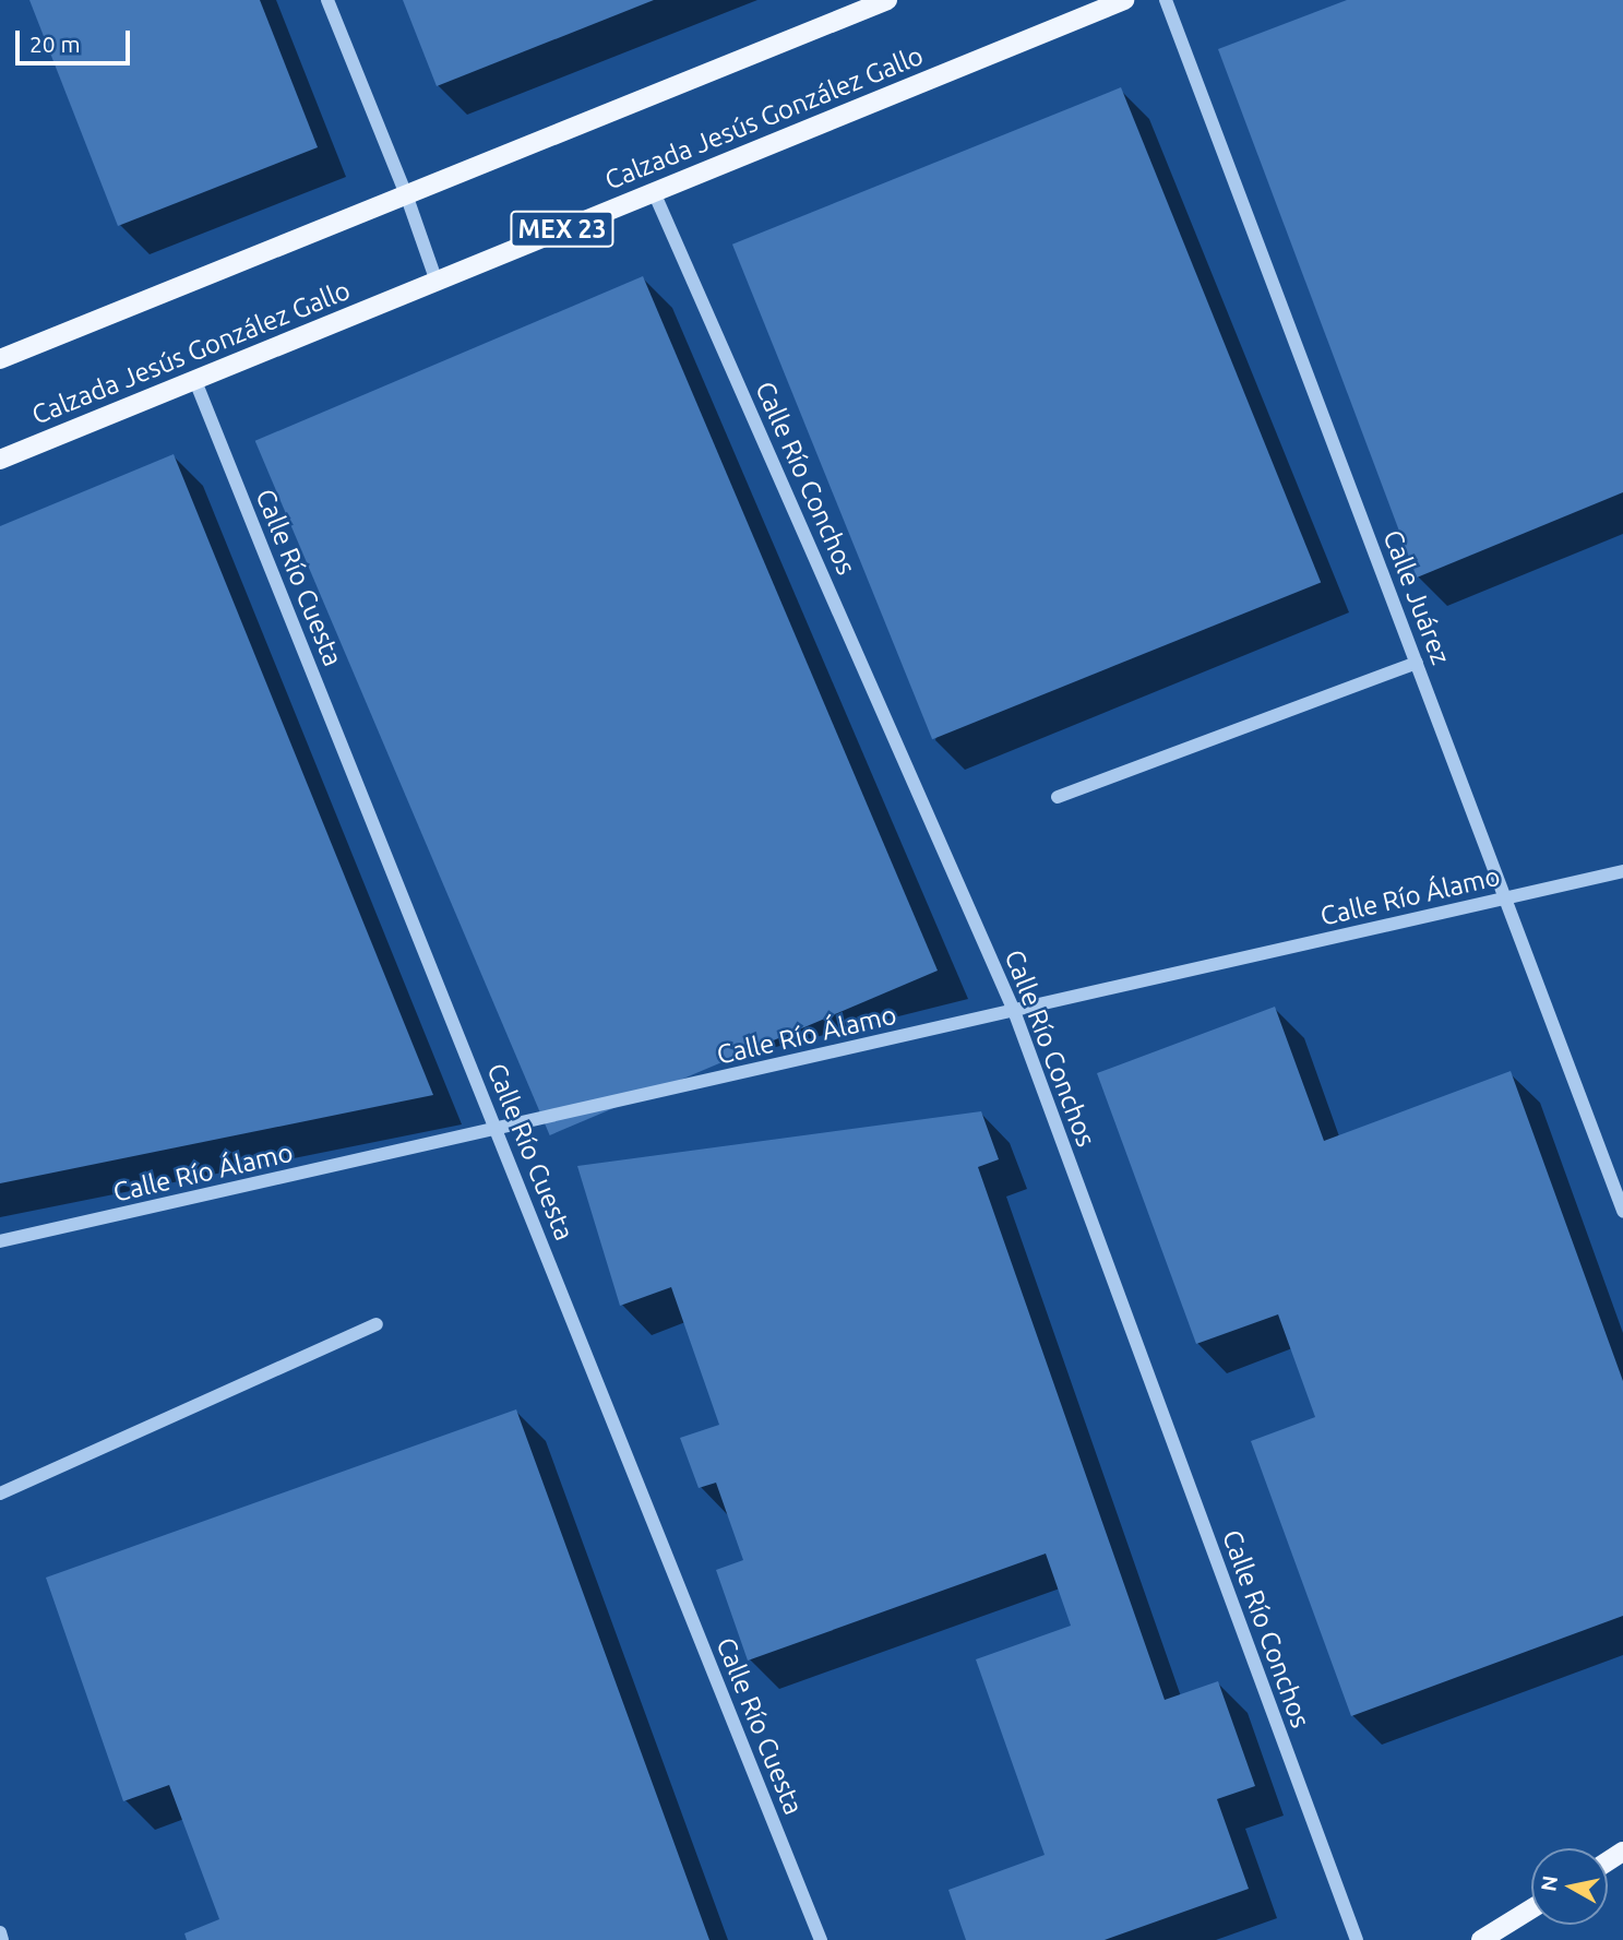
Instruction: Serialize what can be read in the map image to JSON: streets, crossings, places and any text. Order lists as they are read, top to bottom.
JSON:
{
  "streets": {
    "main road": ["Calzada Jesús González Gallo", "MEX 23"],
    "street": [
      "Calle Río Conchos",
      "Calle Río Cuesta",
      "Calle Juárez",
      "Calle Río Álamo"
    ]
  },
  "crossings": [
    ["Calzada Jesús González Gallo", "Calle Río Conchos"],
    ["Calzada Jesús González Gallo", "Calle Río Cuesta"],
    ["Calle Río Conchos", "Calle Río Álamo"],
    ["Calle Río Cuesta", "Calle Río Álamo"],
    ["Calle Juárez", "Calle Río Álamo"]
  ],
  "scale_bar": "20 m",
  "north": "left"
}
